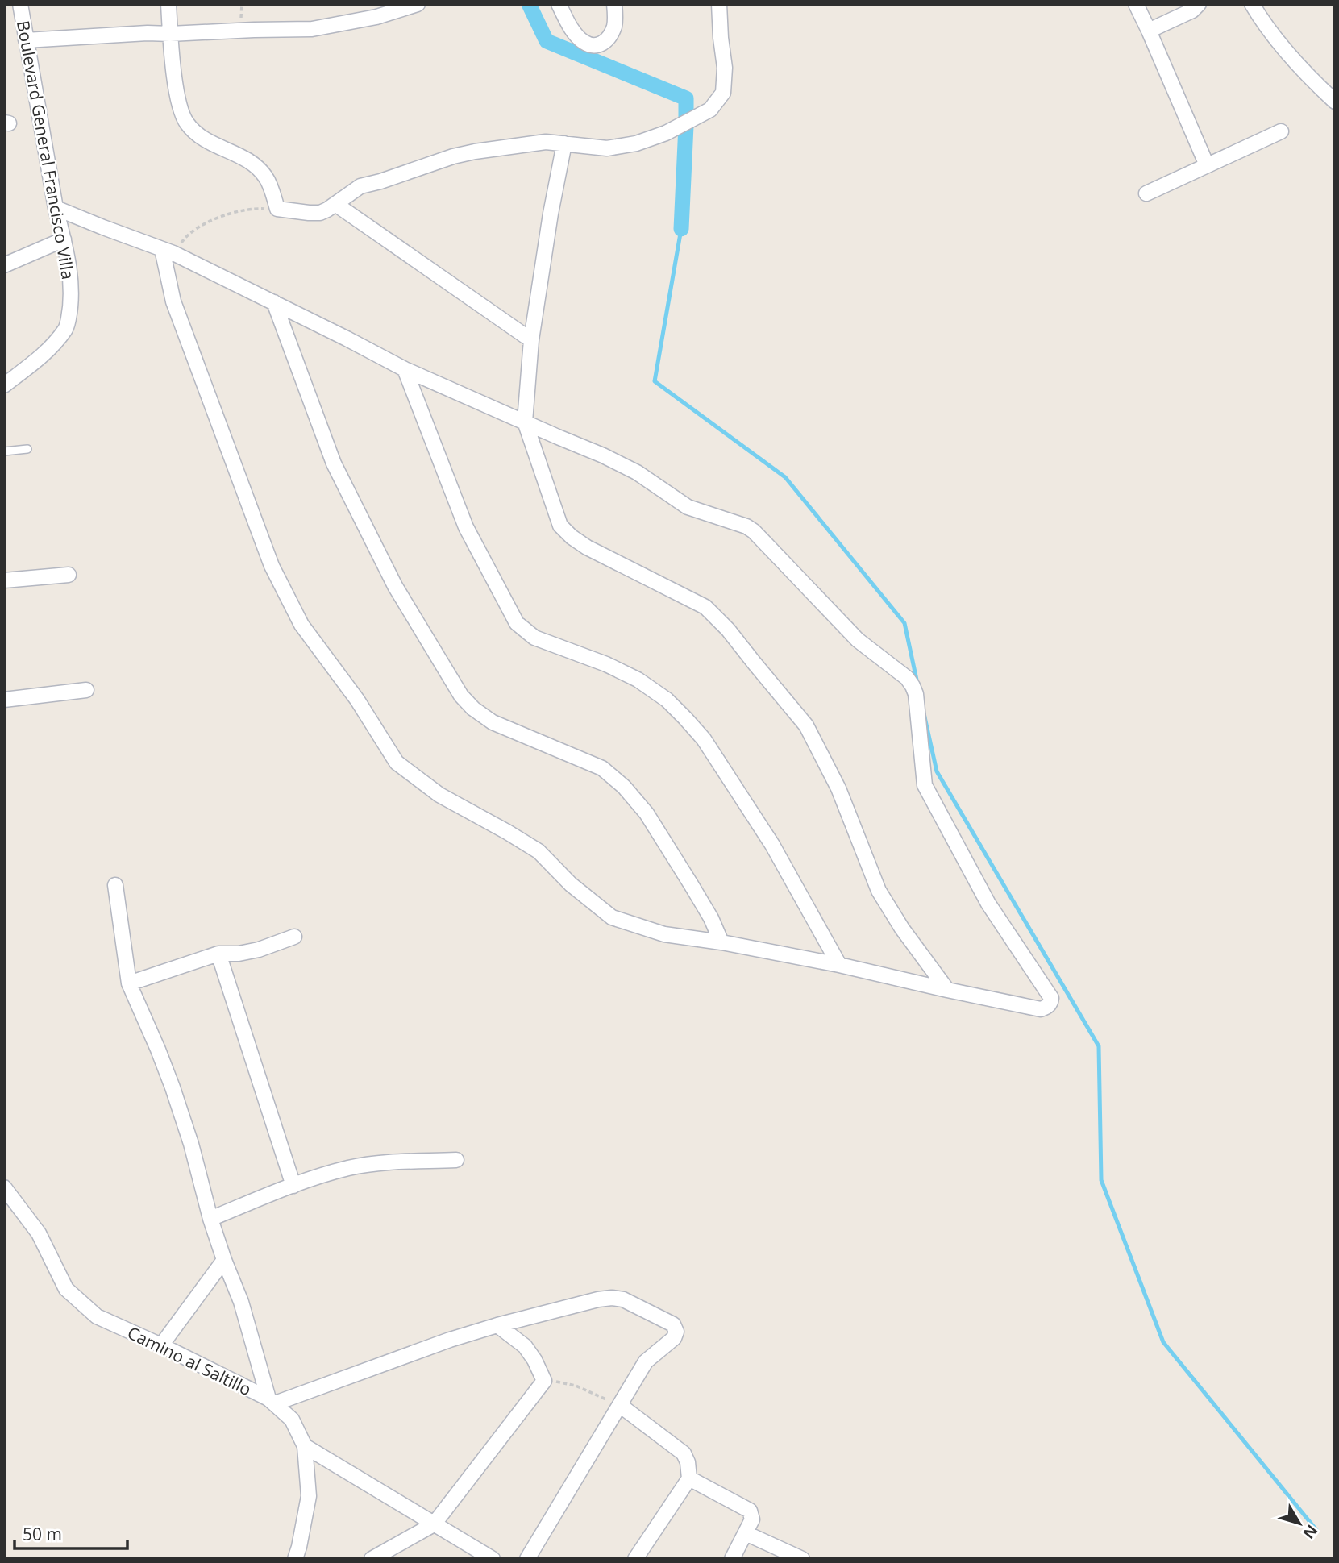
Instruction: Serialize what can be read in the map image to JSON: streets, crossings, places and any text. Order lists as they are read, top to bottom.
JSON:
{
  "streets": {
    "street": ["Boulevard General Francisco Villa", "Camino al Saltillo"]
  },
  "scale_bar": "50 m",
  "north": "bottom right"
}
